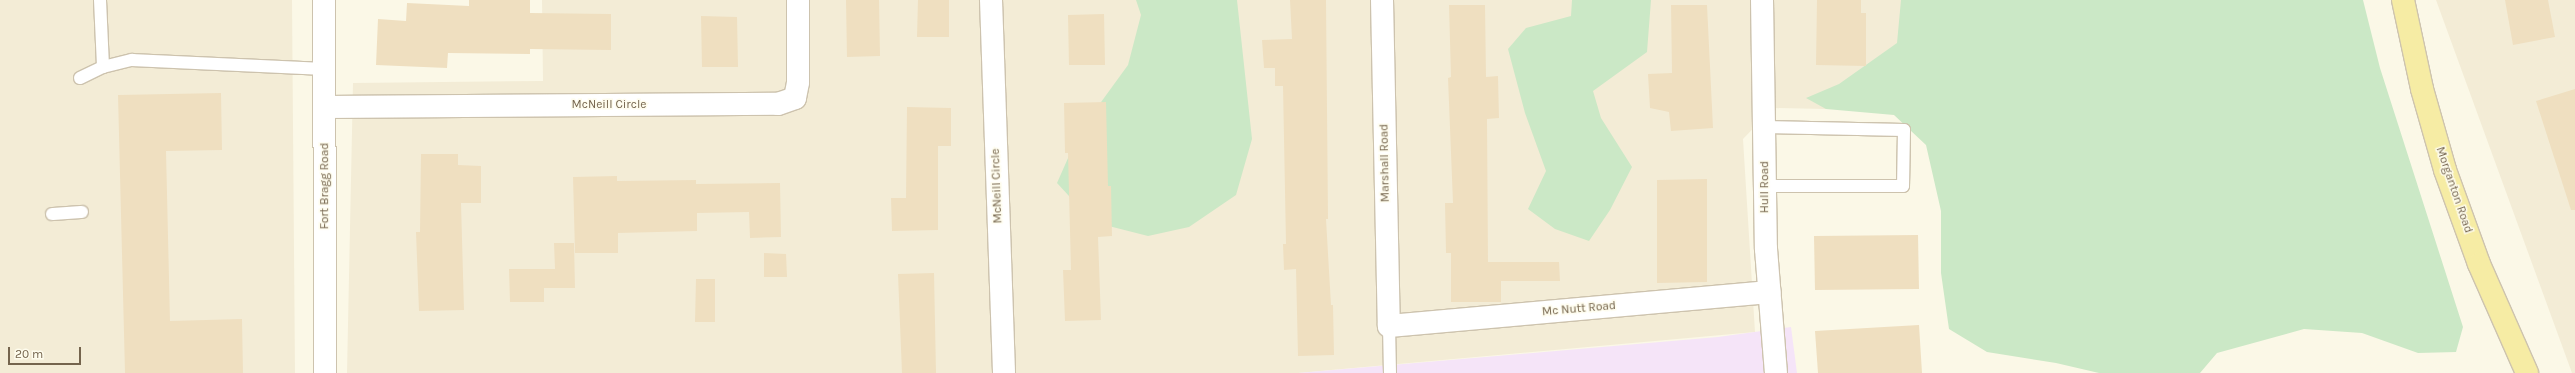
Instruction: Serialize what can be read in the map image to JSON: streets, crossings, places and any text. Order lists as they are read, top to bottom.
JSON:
{
  "streets": {
    "main road": ["Morganton Road"],
    "street": [
      "McNeill Circle",
      "Marshall Road",
      "Fort Bragg Road",
      "Hull Road",
      "Mc Nutt Road"
    ]
  },
  "crossings": [
    ["McNeill Circle", "Fort Bragg Road"],
    ["Marshall Road", "Mc Nutt Road"],
    ["Hull Road", "Mc Nutt Road"]
  ],
  "scale_bar": "20 m"
}
